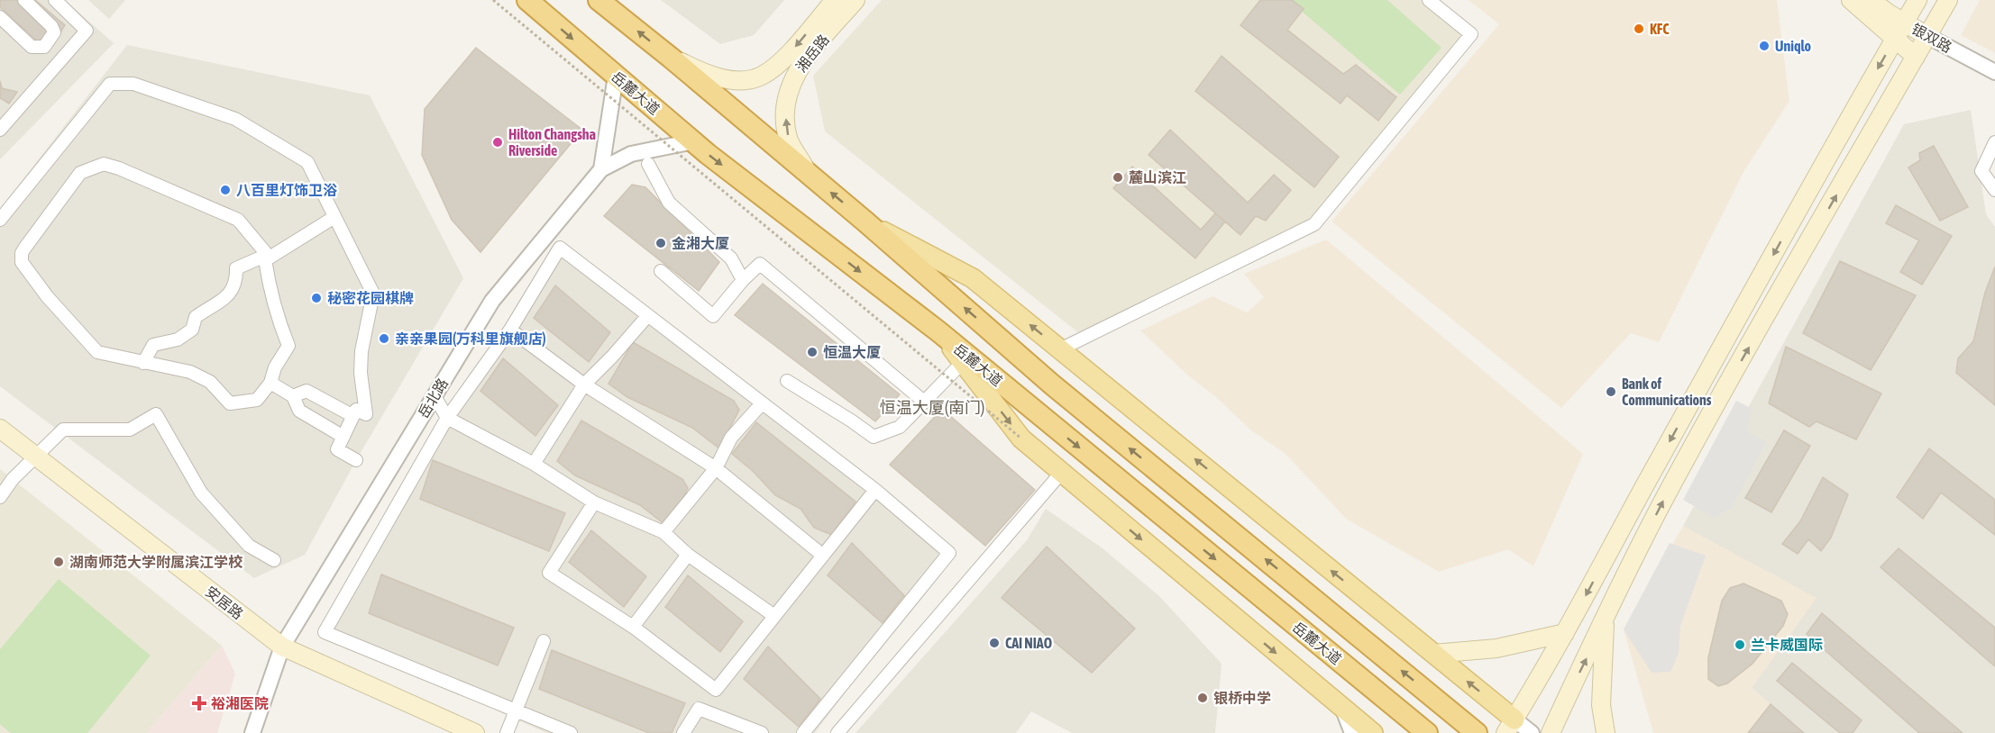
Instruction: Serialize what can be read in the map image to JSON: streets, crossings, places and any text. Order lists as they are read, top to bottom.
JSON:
{
  "streets": {
    "highway": ["岳麓大道"],
    "main road": ["银双路", "湘岳路", "安居路"],
    "street": ["岳北路"]
  },
  "crossings": [
    ["岳麓大道", "岳北路"],
    ["岳北路", "安居路"]
  ],
  "districts": ["恒温大厦(南门)"],
  "places": {
    "other": [
      "KFC",
      "Uniqlo",
      "Hilton Changsha Riverside",
      "麓山滨江",
      "八百里灯饰卫浴",
      "金湘大厦",
      "秘密花园棋牌",
      "亲亲果园(万科里旗舰店)",
      "恒温大厦",
      "Bank of Communications",
      "湖南师范大学附属滨江学校",
      "CAI NIAO",
      "兰卡威国际",
      "银桥中学"
    ],
    "health": ["裕湘医院"]
  }
}
